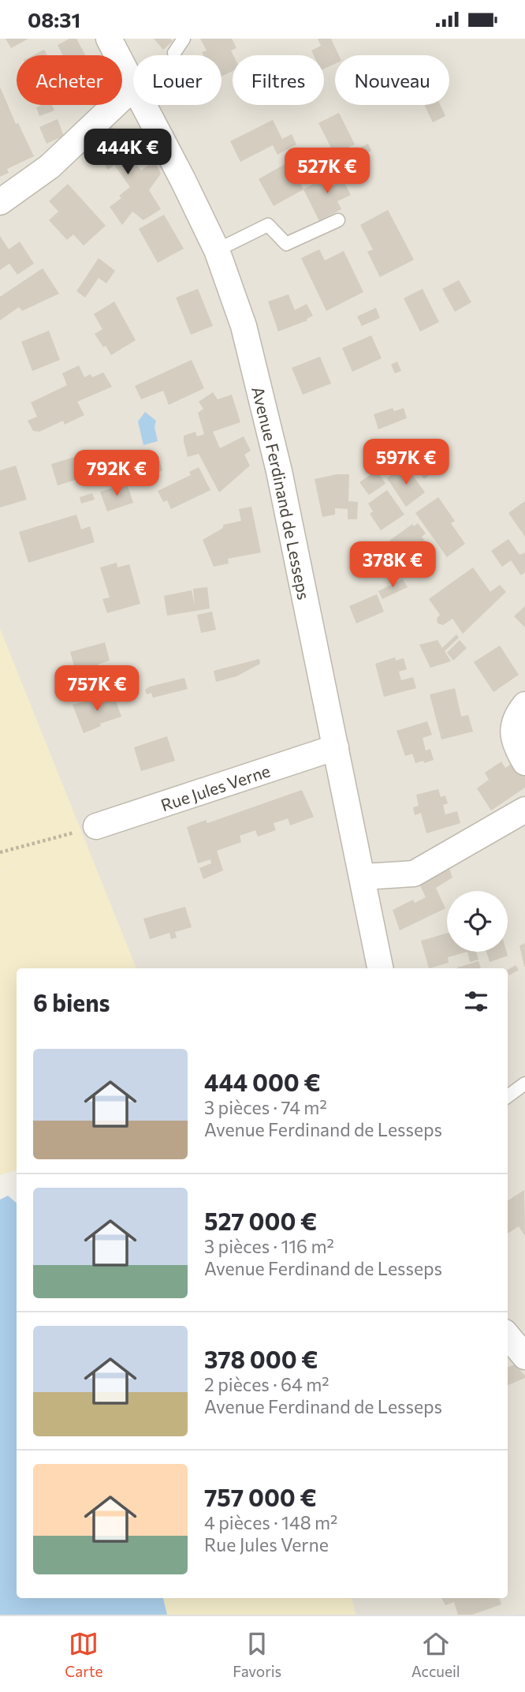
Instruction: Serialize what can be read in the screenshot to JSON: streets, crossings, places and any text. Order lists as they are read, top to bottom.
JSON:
{
  "streets": {
    "street": ["Avenue Ferdinand de Lesseps", "Rue Jules Verne"]
  },
  "crossings": [
    ["Avenue Ferdinand de Lesseps", "Rue Jules Verne"]
  ],
  "page": {
    "status": "08:31",
    "chip": [
      "Acheter",
      "Louer",
      "Filtres",
      "Nouveau"
    ],
    "price": [
      "444K €",
      "527K €",
      "597K €",
      "792K €",
      "378K €",
      "757K €"
    ],
    "heading": "6 biens",
    "list": [
      {
        "name": "444 000 €",
        "note": "3 pièces · 74 m² · Avenue Ferdinand de Lesseps"
      },
      {
        "name": "527 000 €",
        "note": "3 pièces · 116 m² · Avenue Ferdinand de Lesseps"
      },
      {
        "name": "378 000 €",
        "note": "2 pièces · 64 m² · Avenue Ferdinand de Lesseps"
      },
      {
        "name": "757 000 €",
        "note": "4 pièces · 148 m² · Rue Jules Verne"
      }
    ],
    "tabs": ["Carte", "Favoris", "Accueil"]
  }
}
